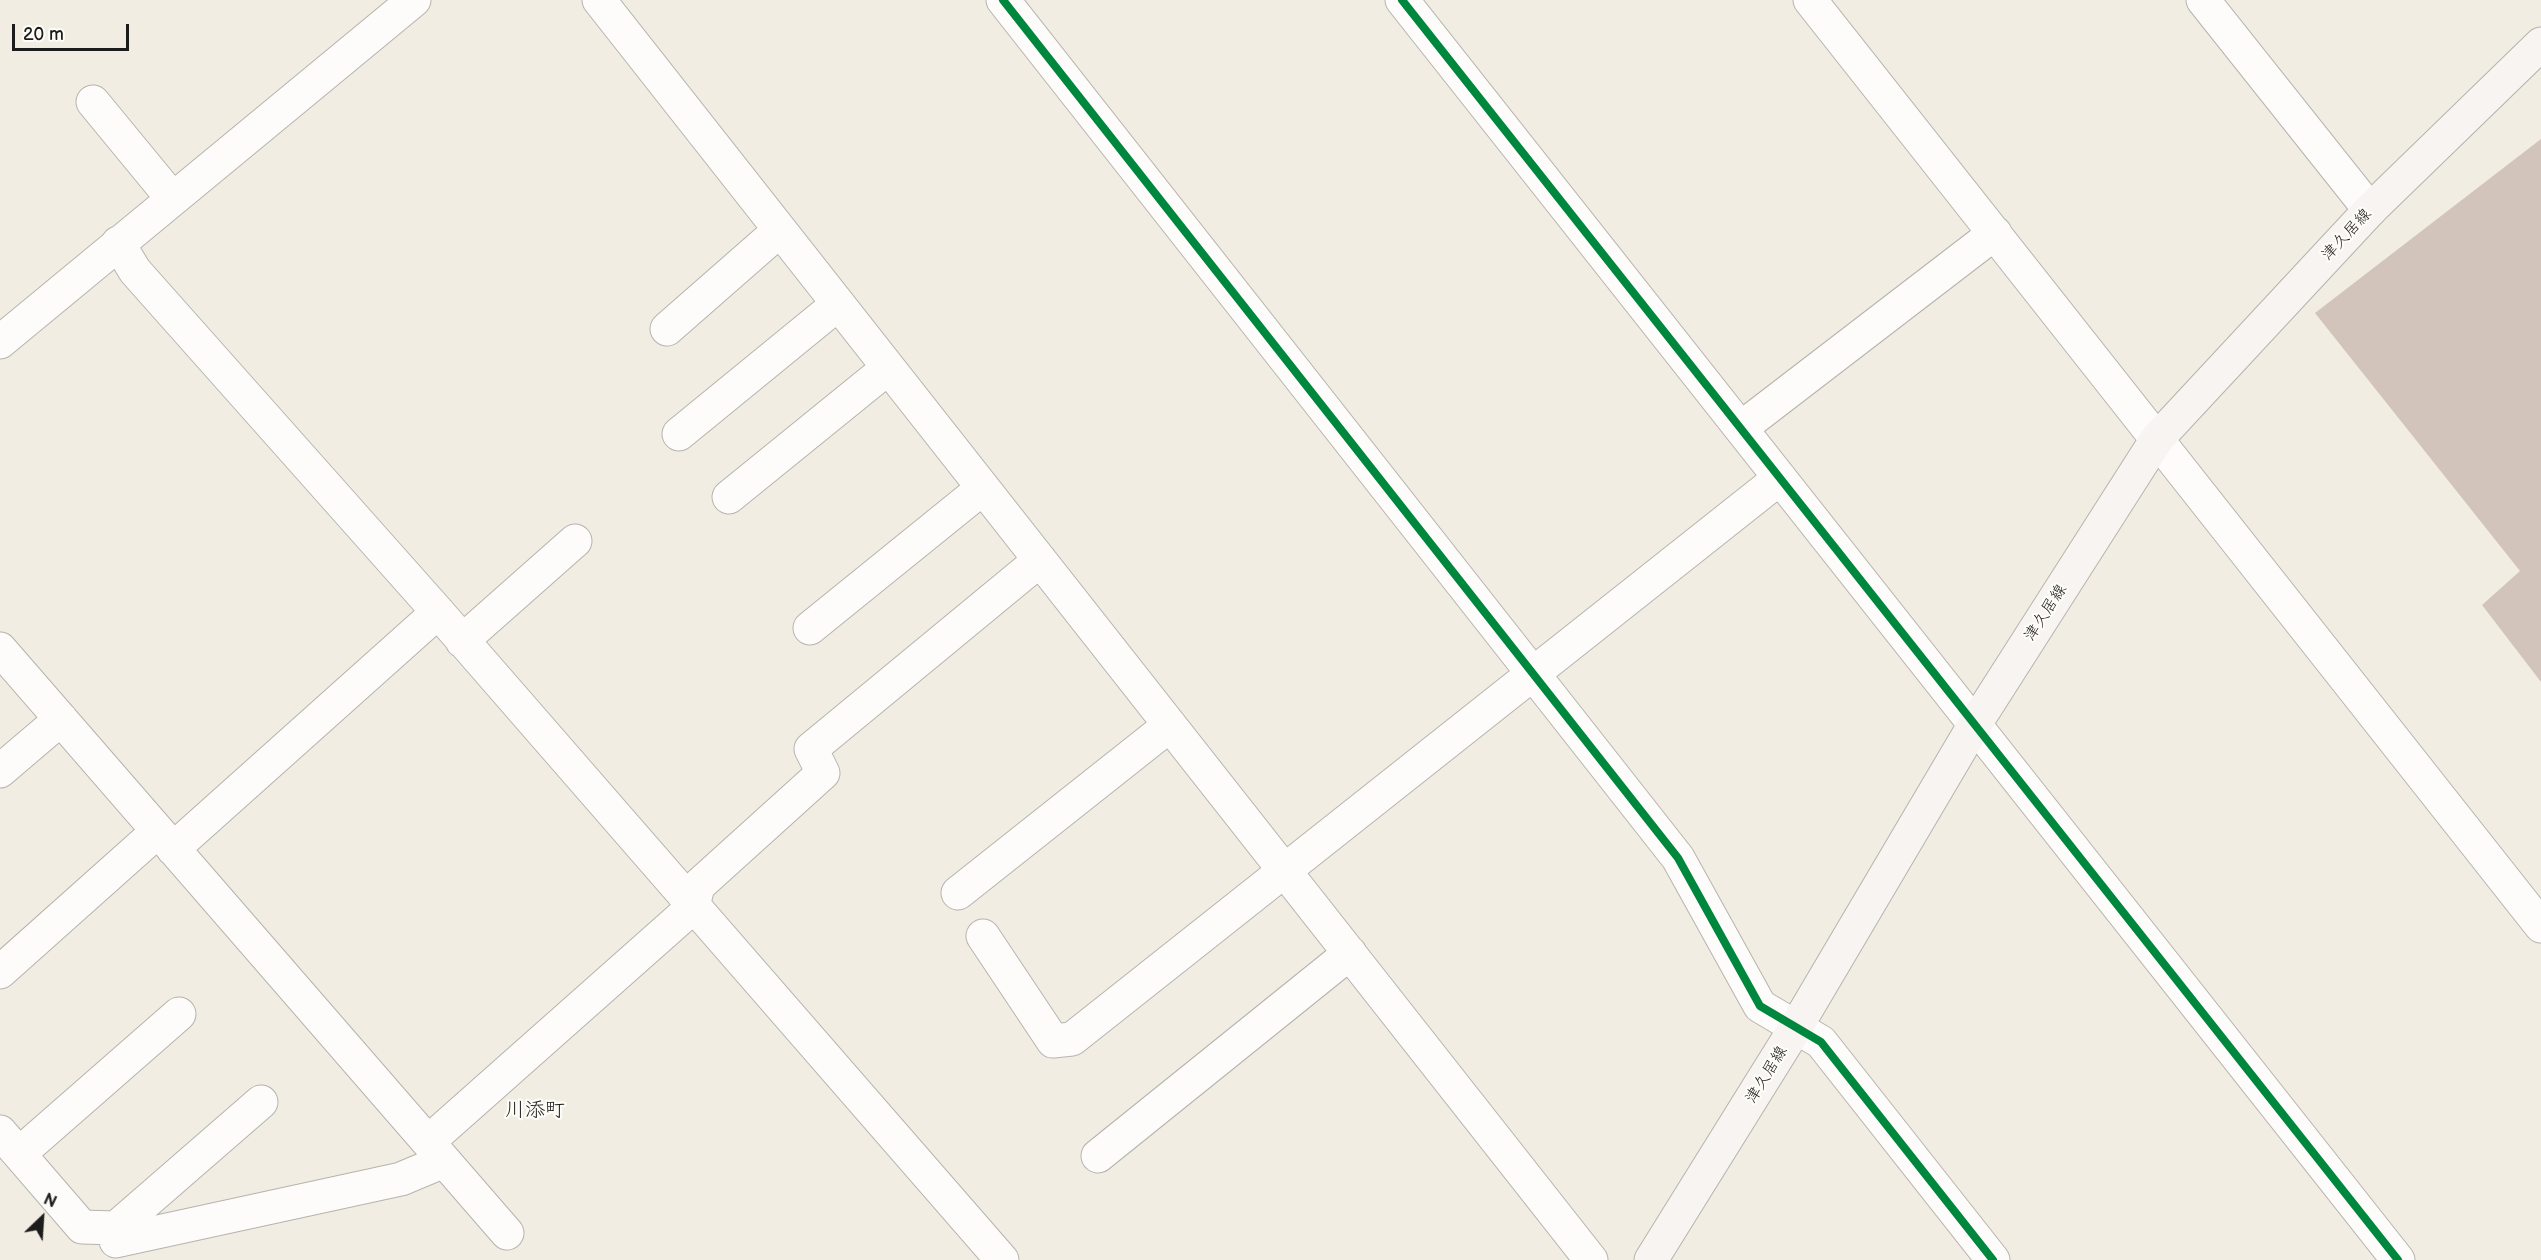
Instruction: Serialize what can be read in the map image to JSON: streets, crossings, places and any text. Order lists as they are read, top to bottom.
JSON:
{
  "streets": {
    "main road": ["津久居線"]
  },
  "districts": ["川添町"],
  "scale_bar": "20 m",
  "north": "top right"
}
